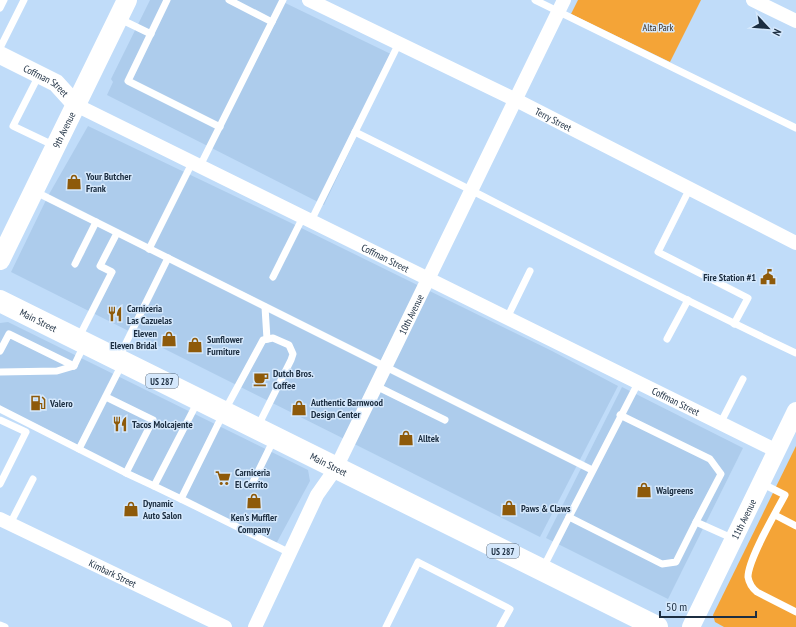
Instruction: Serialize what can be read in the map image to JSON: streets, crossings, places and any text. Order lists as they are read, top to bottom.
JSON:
{
  "streets": {
    "highway": ["Main Street", "US 287"],
    "main road": ["9th Avenue"],
    "street": [
      "Coffman Street",
      "Terry Street",
      "10th Avenue",
      "11th Avenue",
      "Kimbark Street"
    ]
  },
  "crossings": [
    ["Coffman Street", "9th Avenue"],
    ["Coffman Street", "10th Avenue"],
    ["Coffman Street", "11th Avenue"],
    ["Terry Street", "10th Avenue"],
    ["10th Avenue", "Main Street"]
  ],
  "parks": ["Alta Park"],
  "places": {
    "shop": [
      "Your Butcher Frank",
      "Eleven Eleven Bridal",
      "Sunflower Furniture",
      "Authentic Barnwood Design Center",
      "Alltek",
      "Walgreens",
      "Ken's Muffler Company",
      "Paws & Claws",
      "Dynamic Auto Salon"
    ],
    "public building": ["Fire Station #1"],
    "restaurant": ["Carniceria Las Cazuelas", "Tacos Molcajente"],
    "cafe": ["Dutch Bros. Coffee"],
    "fuel station": ["Valero"],
    "supermarket": ["Carniceria El Cerrito"]
  },
  "scale_bar": "50 m",
  "north": "bottom right"
}
